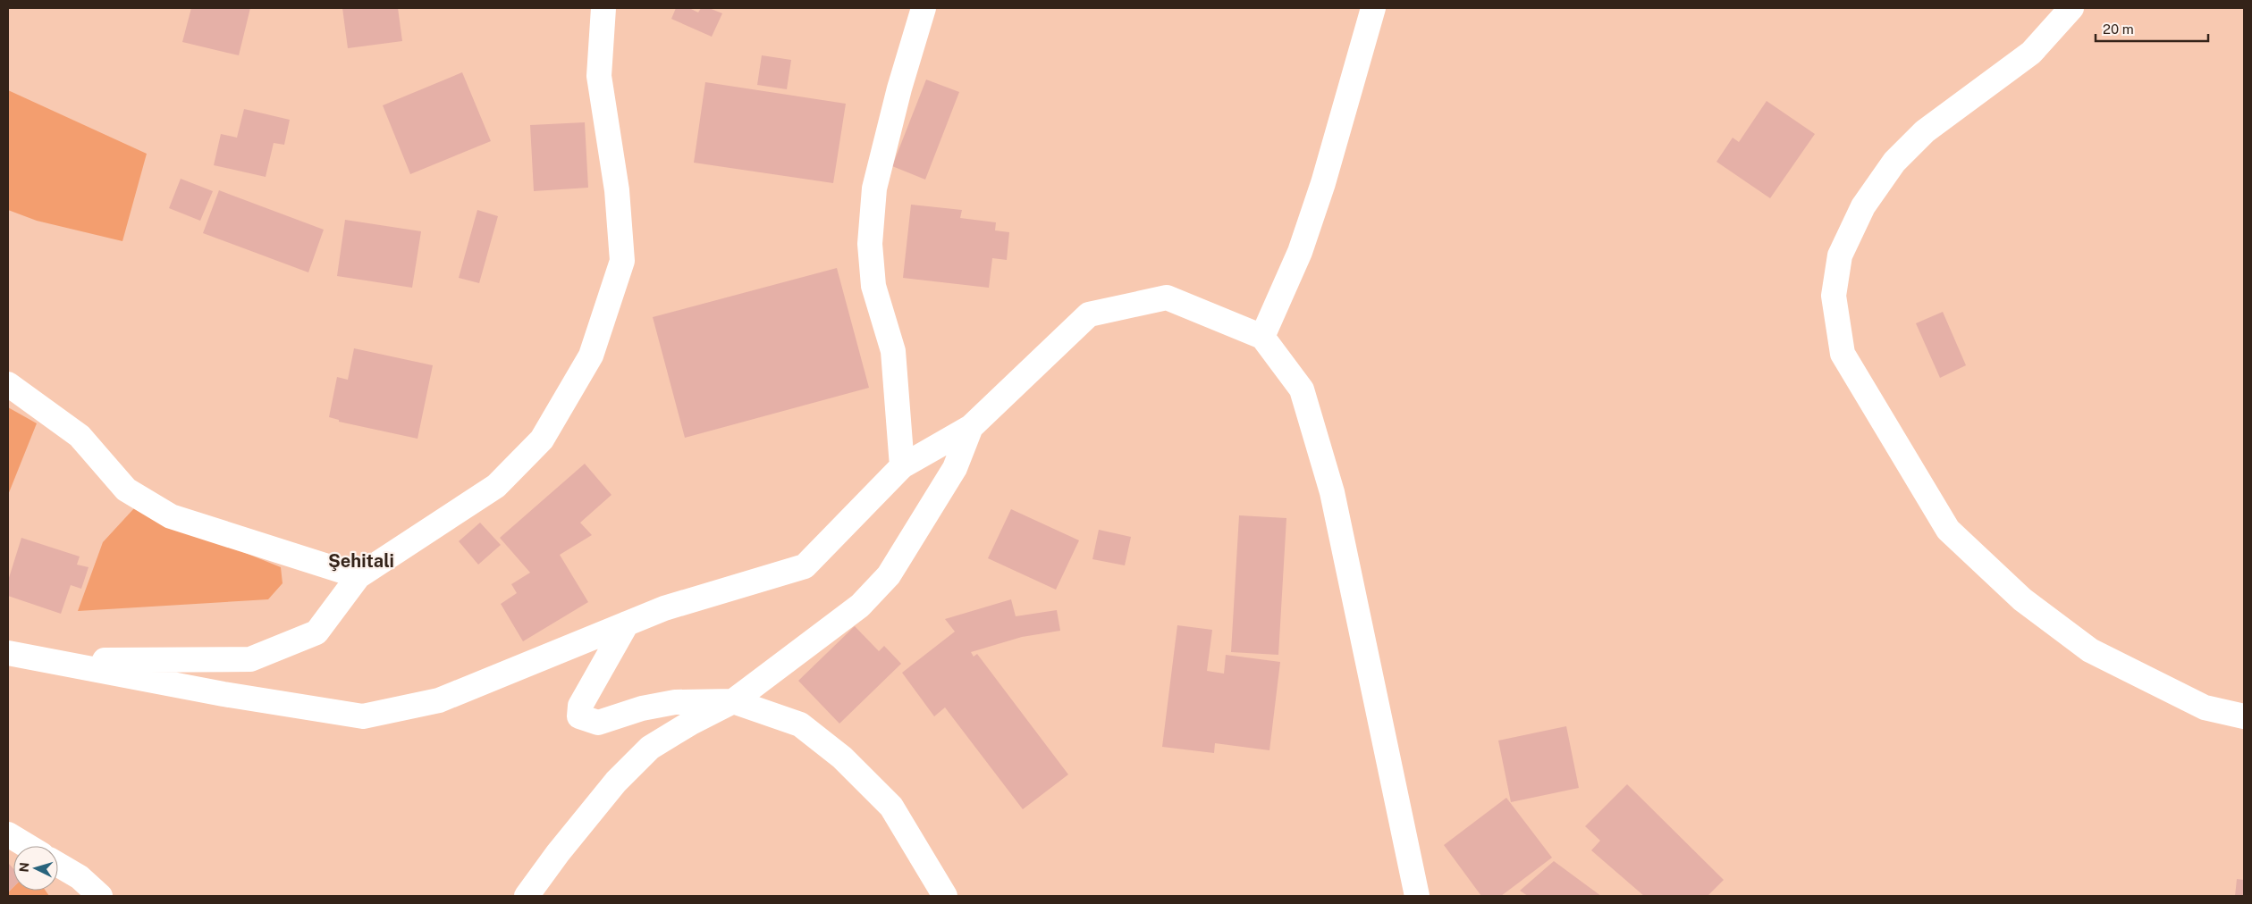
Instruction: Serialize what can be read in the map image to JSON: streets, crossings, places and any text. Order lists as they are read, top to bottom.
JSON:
{
  "districts": ["Şehitali"],
  "scale_bar": "20 m",
  "north": "left"
}
